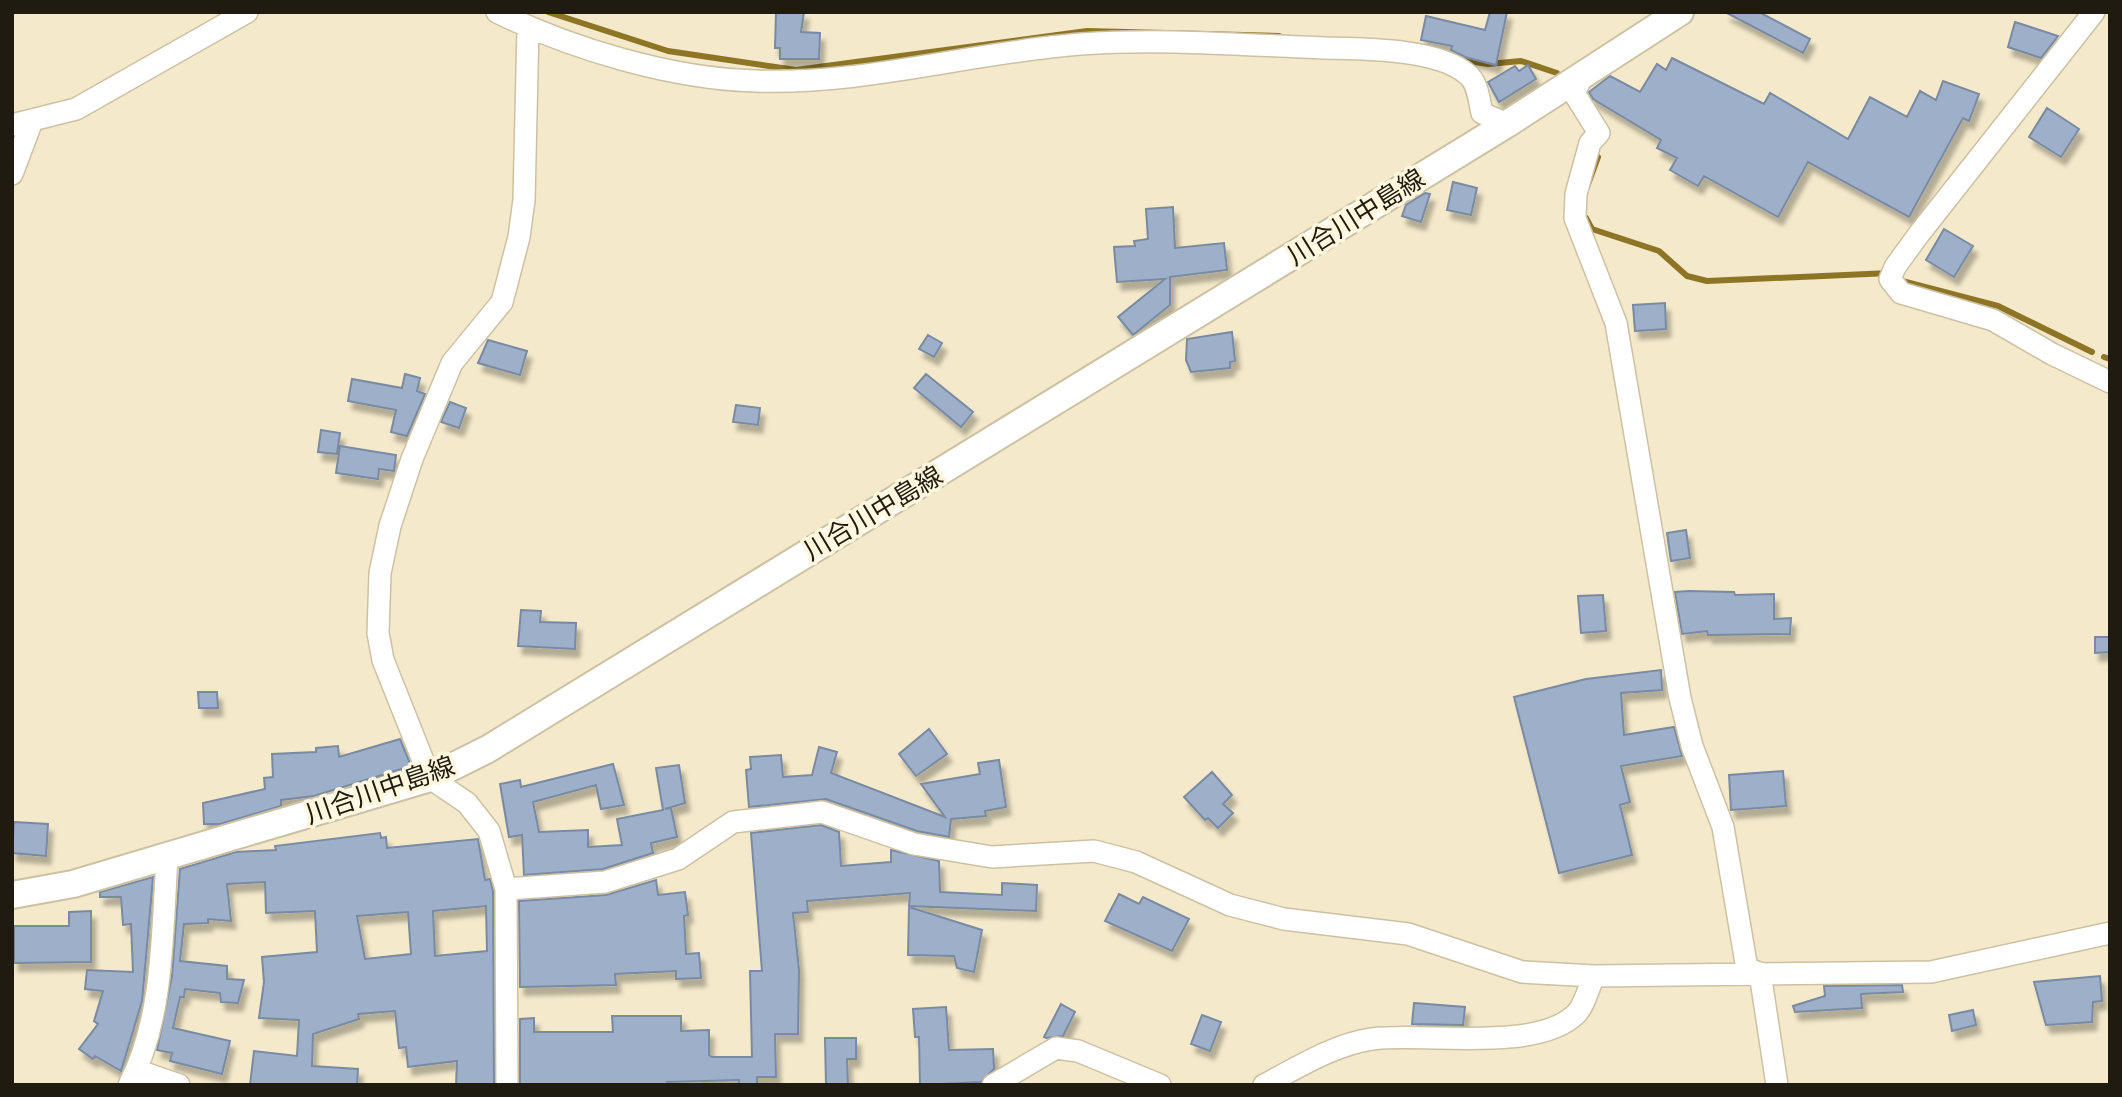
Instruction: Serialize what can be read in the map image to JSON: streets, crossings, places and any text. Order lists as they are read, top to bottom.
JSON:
{
  "streets": {
    "main road": ["川合川中島線"]
  }
}
